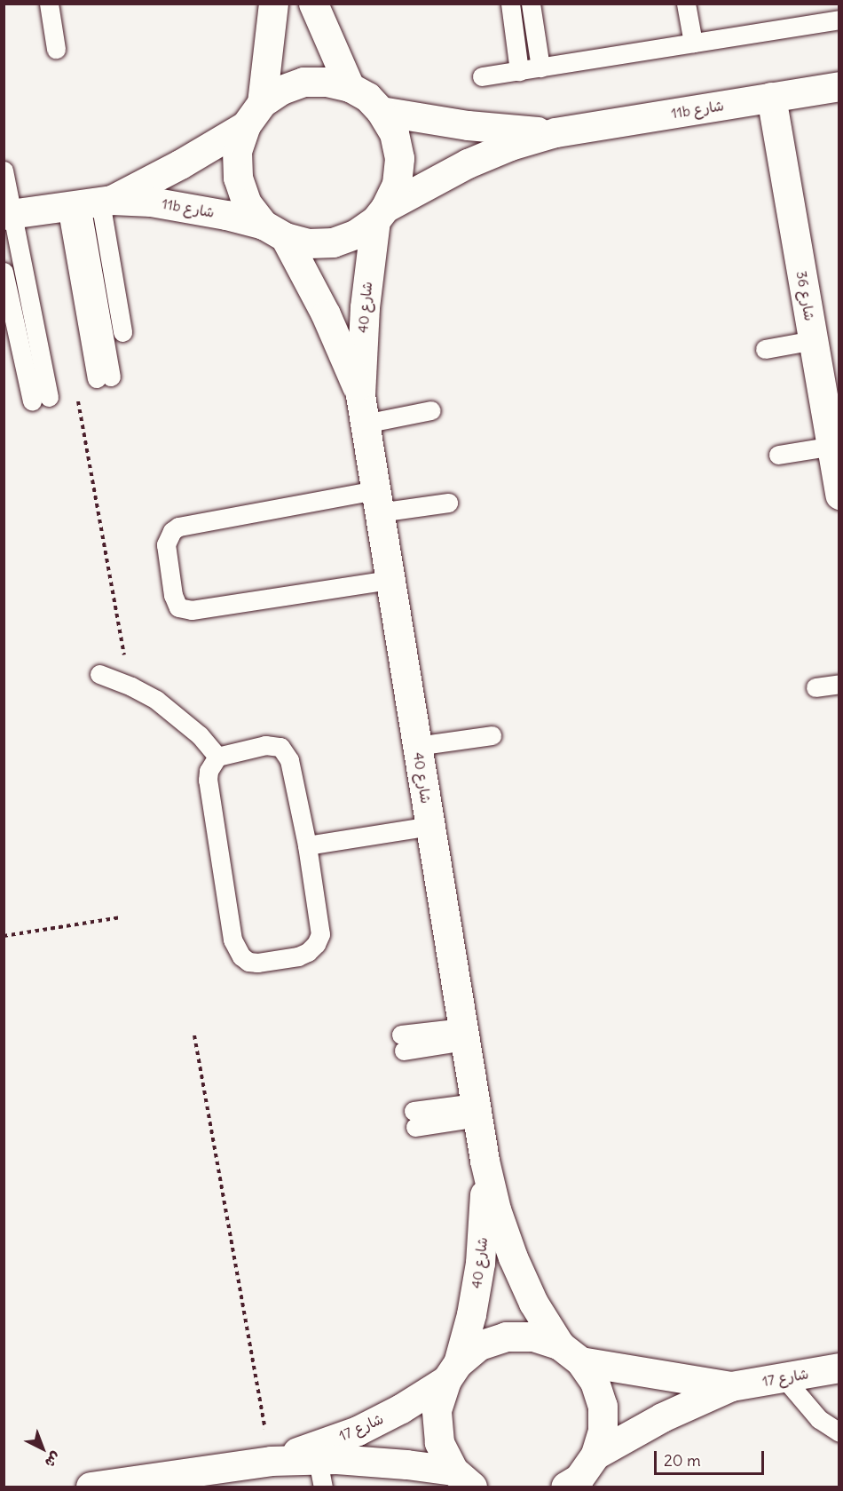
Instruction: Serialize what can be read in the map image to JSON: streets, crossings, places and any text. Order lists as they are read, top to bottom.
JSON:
{
  "streets": {
    "street": [
      "11b شارع",
      "شارع 36",
      "شارع 40",
      "شارع 17"
    ]
  },
  "crossings": [
    ["11b شارع", "شارع 36"],
    ["11b شارع", "شارع 40"],
    ["شارع 40", "شارع 17"]
  ],
  "scale_bar": "20 m",
  "north": "bottom right"
}
